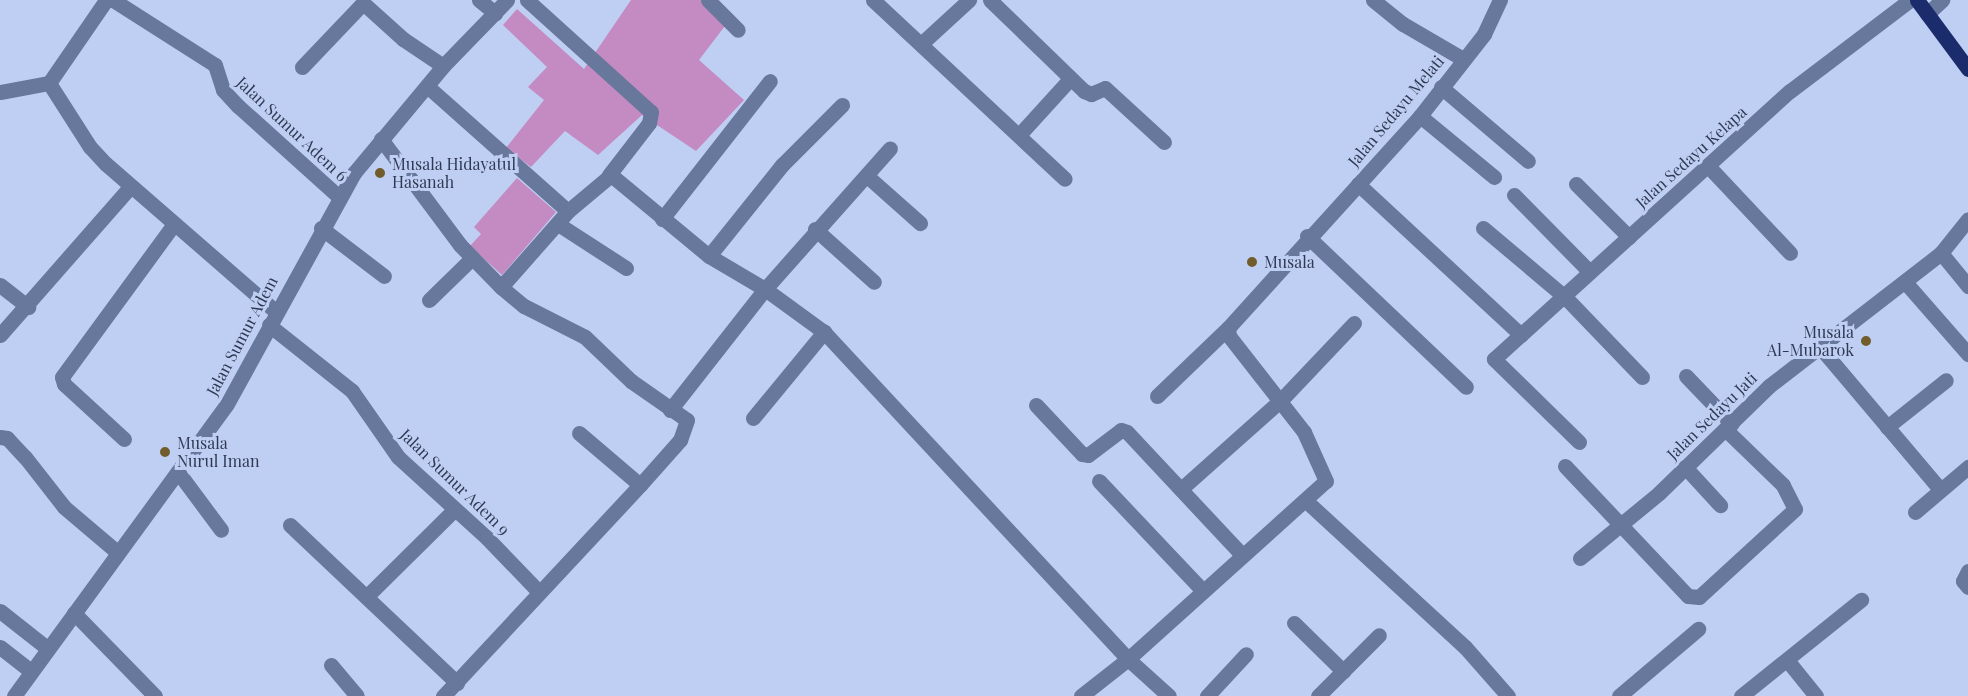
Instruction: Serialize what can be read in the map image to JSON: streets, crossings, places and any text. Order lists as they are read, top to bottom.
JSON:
{
  "streets": {
    "street": [
      "Jalan Sedayu Melati",
      "Jalan Sumur Adem 6",
      "Jalan Sedayu Kelapa",
      "Jalan Sumur Adem",
      "Jalan Sedayu Jati",
      "Jalan Sumur Adem 9"
    ]
  },
  "crossings": [
    ["Jalan Sumur Adem 6", "Jalan Sumur Adem"],
    ["Jalan Sumur Adem", "Jalan Sumur Adem 9"]
  ],
  "places": [
    "Musala Hidayatul Hasanah",
    "Musala",
    "Musala Al-Mubarok",
    "Musala Nurul Iman"
  ]
}
